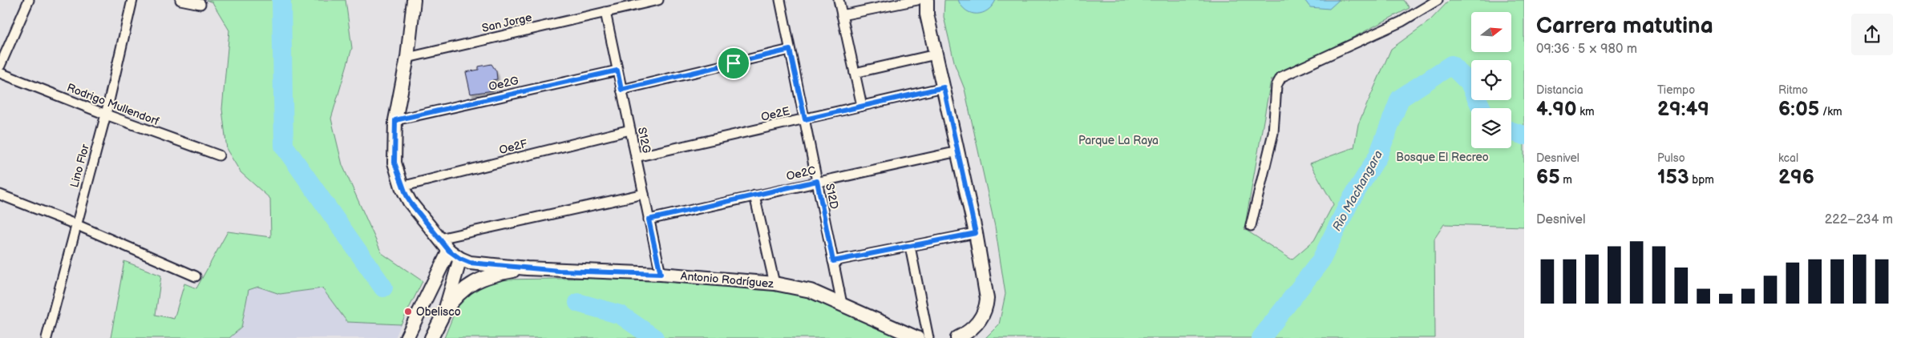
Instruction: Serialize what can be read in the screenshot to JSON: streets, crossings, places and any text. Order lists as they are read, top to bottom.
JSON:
{
  "streets": {
    "street": [
      "San Jorge",
      "Oe2G",
      "Rodrigo Mullendorf",
      "Oe2E",
      "S12G",
      "Oe2F",
      "Lino Flor",
      "Oe2C",
      "S12D",
      "Antonio Rodríguez"
    ]
  },
  "crossings": [
    ["San Jorge", "S12G"],
    ["San Jorge", "Antonio Rodríguez"],
    ["Oe2G", "S12G"],
    ["Oe2G", "Antonio Rodríguez"],
    ["Rodrigo Mullendorf", "Lino Flor"],
    ["Oe2E", "S12G"],
    ["Oe2E", "S12D"],
    ["S12G", "Oe2F"],
    ["S12G", "Oe2C"],
    ["S12G", "Antonio Rodríguez"],
    ["Oe2F", "Antonio Rodríguez"],
    ["Oe2C", "S12D"],
    ["S12D", "Antonio Rodríguez"]
  ],
  "water": ["Rio Machangara"],
  "parks": ["Parque La Raya", "Bosque El Recreo"],
  "places": ["Obelisco"],
  "north": "right",
  "page": {
    "heading": ["Carrera matutina", "09:36 · 5 × 980 m"],
    "stats": [
      ["Distancia", "4.90 km"],
      ["Tiempo", "29:49"],
      ["Ritmo", "6:05 /km"],
      ["Desnivel", "65 m"],
      ["Pulso", "153 bpm"],
      ["kcal", "296"]
    ],
    "chart": ["Desnivel", "222–234 m"]
  }
}
